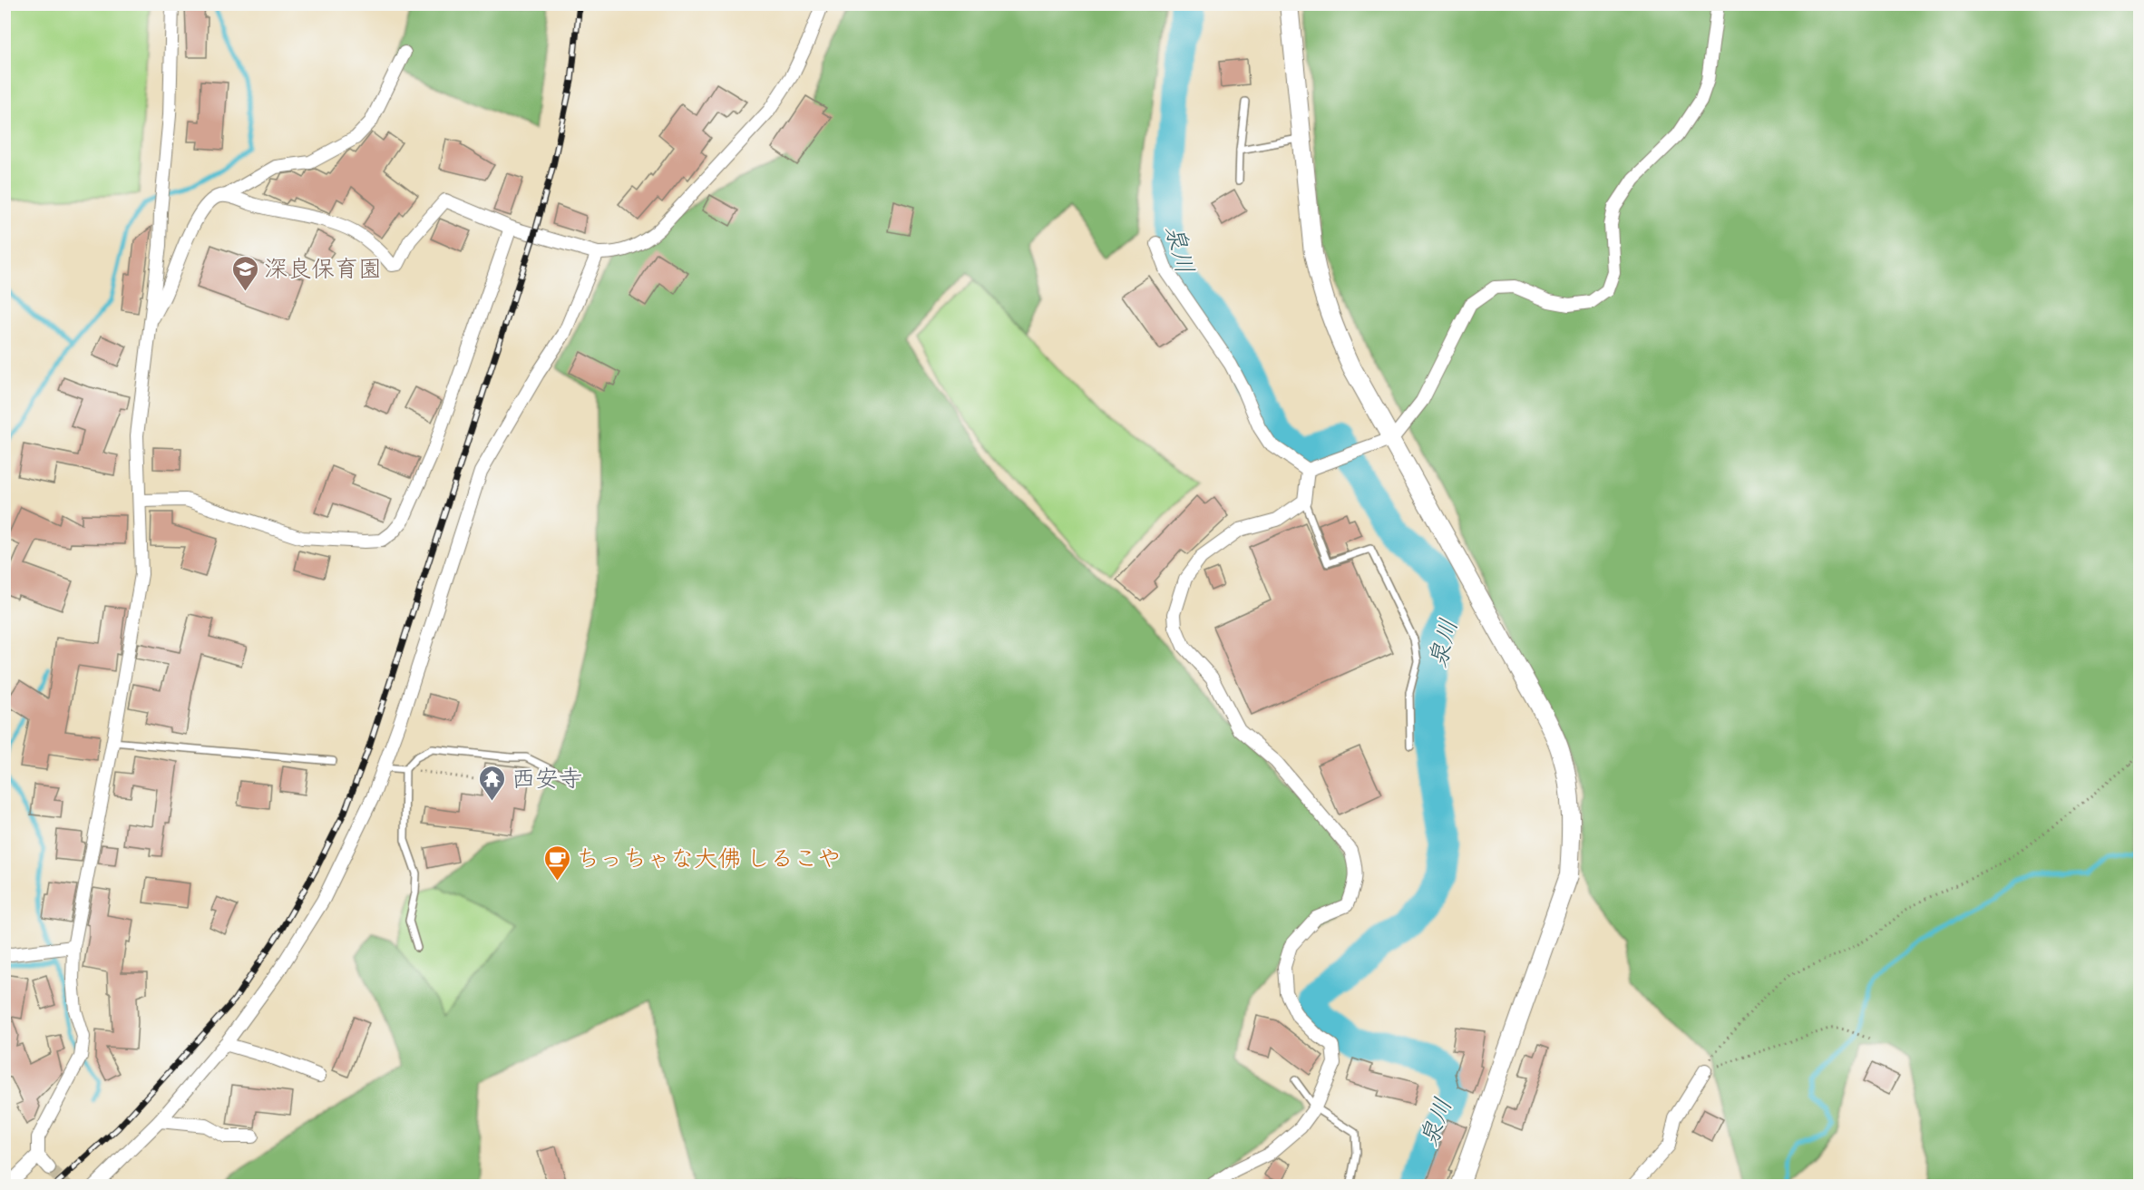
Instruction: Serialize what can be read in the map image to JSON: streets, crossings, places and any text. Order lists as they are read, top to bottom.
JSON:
{
  "water": ["泉川"],
  "places": {
    "school or university": ["深良保育園"],
    "temple": ["西安寺"],
    "cafe": ["ちっちゃな大佛 しるこや"]
  }
}
